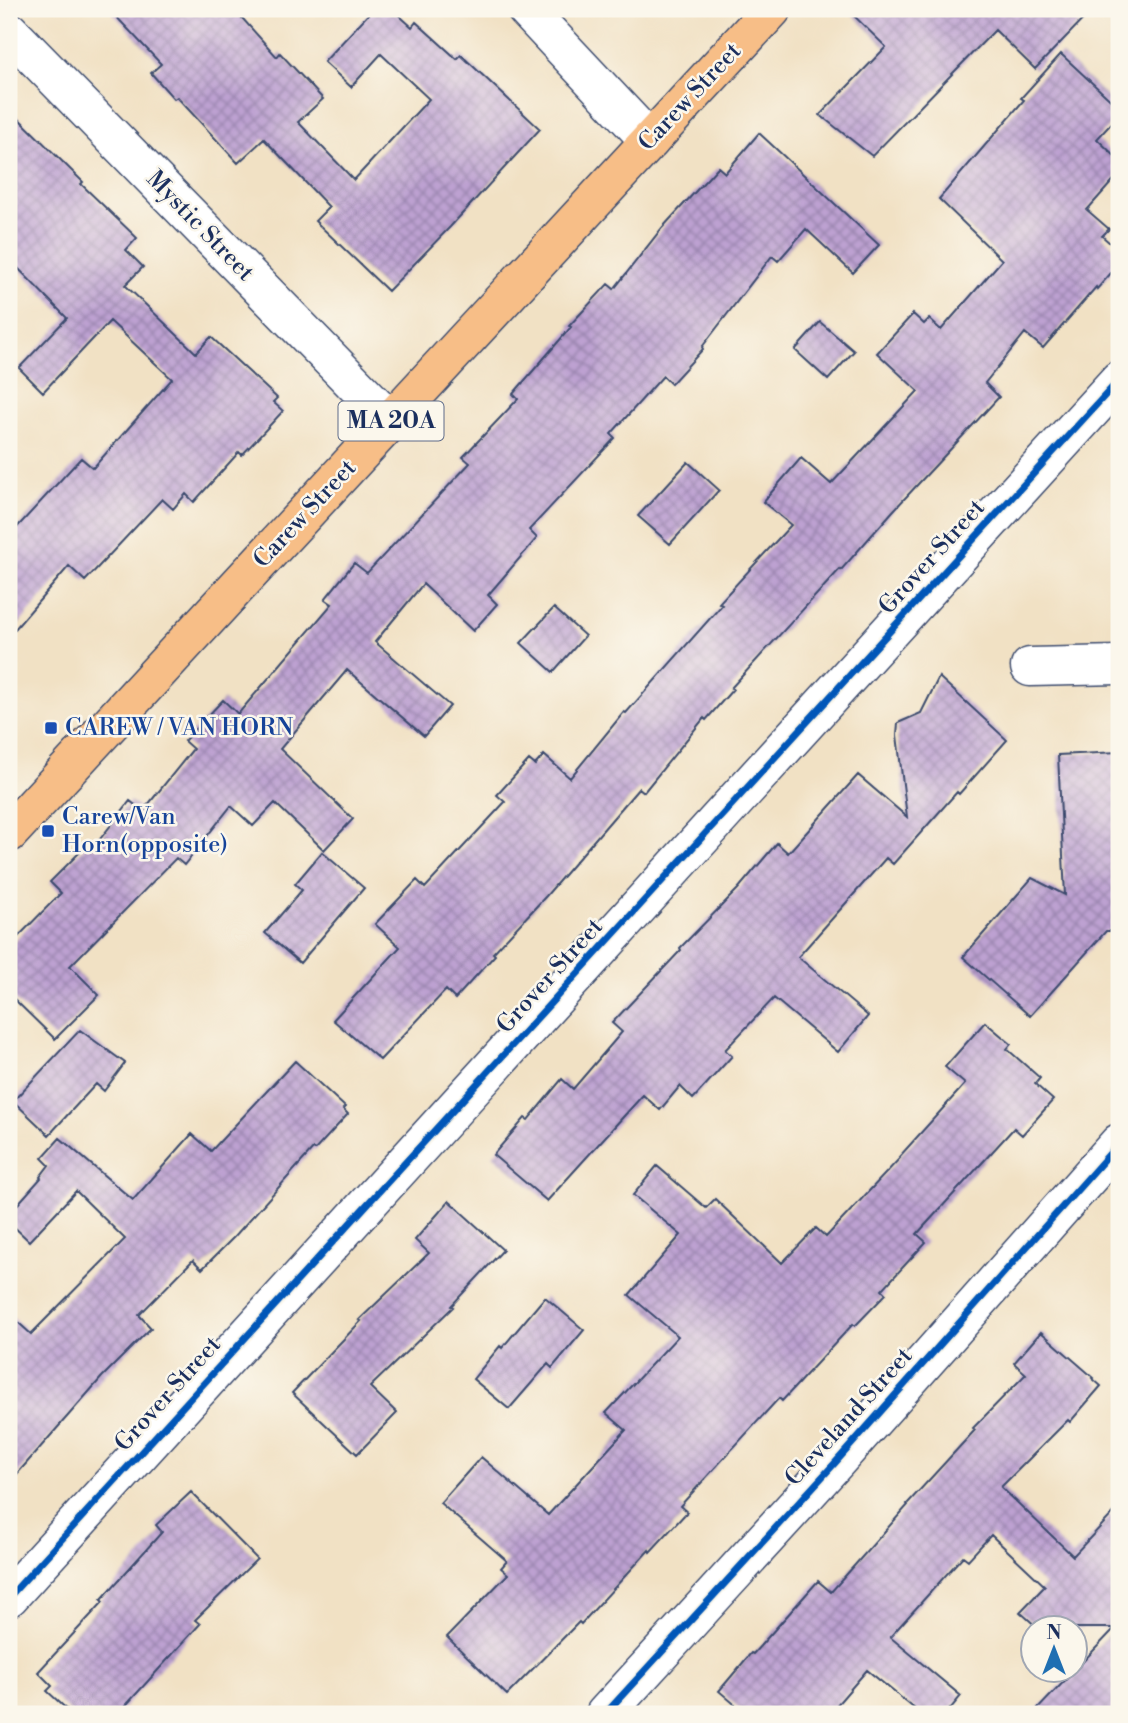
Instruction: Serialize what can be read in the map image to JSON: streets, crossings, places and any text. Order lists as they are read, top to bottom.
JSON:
{
  "streets": {
    "main road": ["Carew Street", "MA 20A"],
    "street": ["Mystic Street", "Grover Street", "Cleveland Street"]
  },
  "crossings": [
    ["Carew Street", "Mystic Street"]
  ],
  "places": {
    "transit": ["CAREW / VAN HORN", "Carew/Van Horn(opposite)"]
  },
  "north": "top"
}
